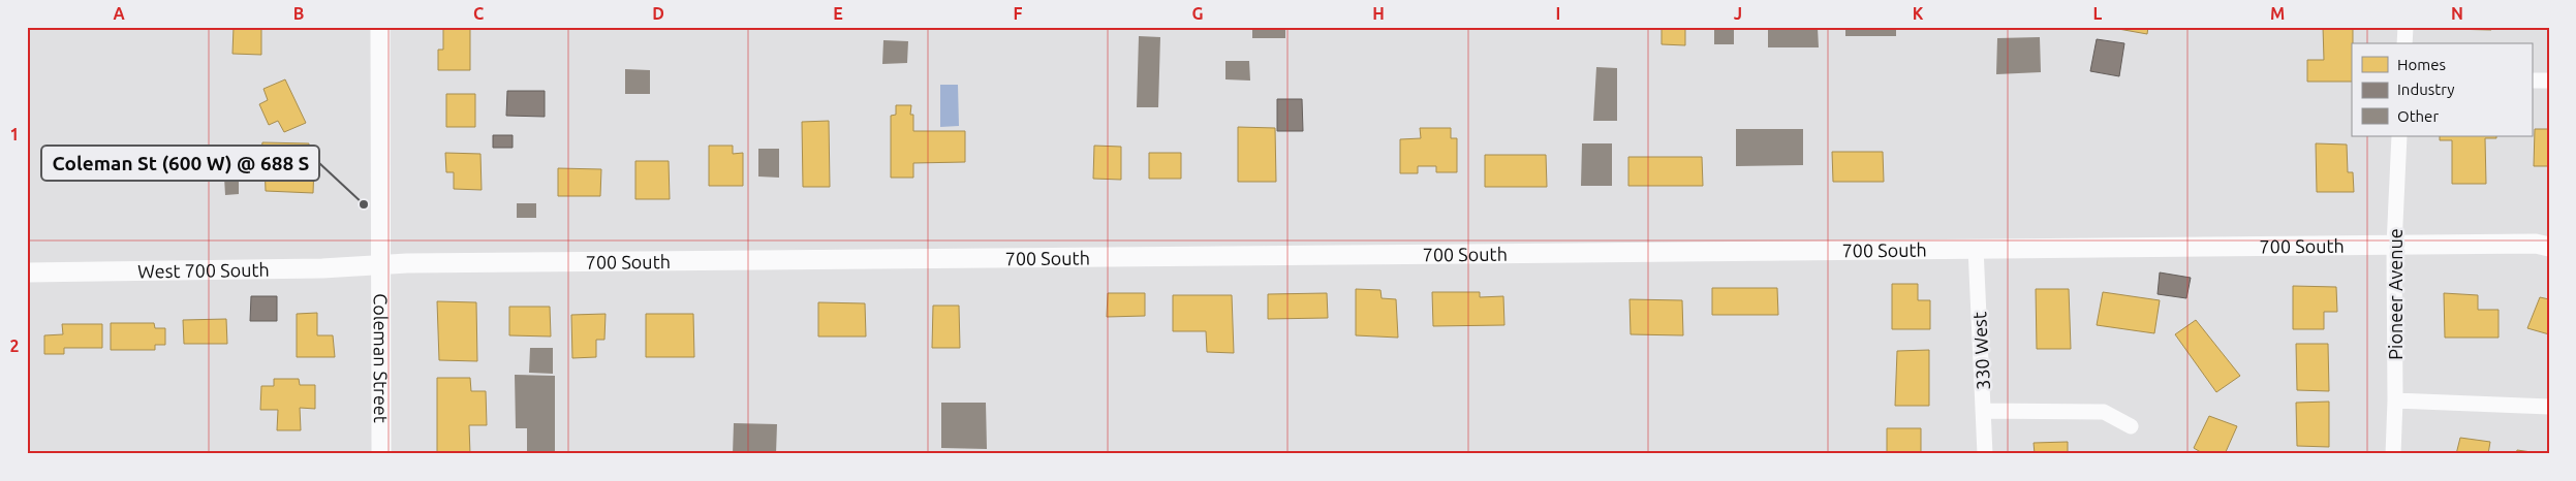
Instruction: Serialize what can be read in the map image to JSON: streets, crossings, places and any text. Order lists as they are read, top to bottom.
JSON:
{
  "streets": {
    "street": [
      "700 South",
      "West 700 South",
      "Pioneer Avenue",
      "330 West",
      "Coleman Street"
    ]
  },
  "crossings": [
    ["700 South", "West 700 South"],
    ["700 South", "Pioneer Avenue"],
    ["700 South", "330 West"],
    ["700 South", "Coleman Street"],
    ["West 700 South", "Coleman Street"]
  ],
  "places": ["Coleman St (600 W) @ 688 S"],
  "legend": ["Homes", "Industry", "Other"],
  "grid": {
    "columns": [
      "A",
      "B",
      "C",
      "D",
      "E",
      "F",
      "G",
      "H",
      "I",
      "J",
      "K",
      "L",
      "M",
      "N"
    ],
    "rows": ["1", "2"]
  }
}
